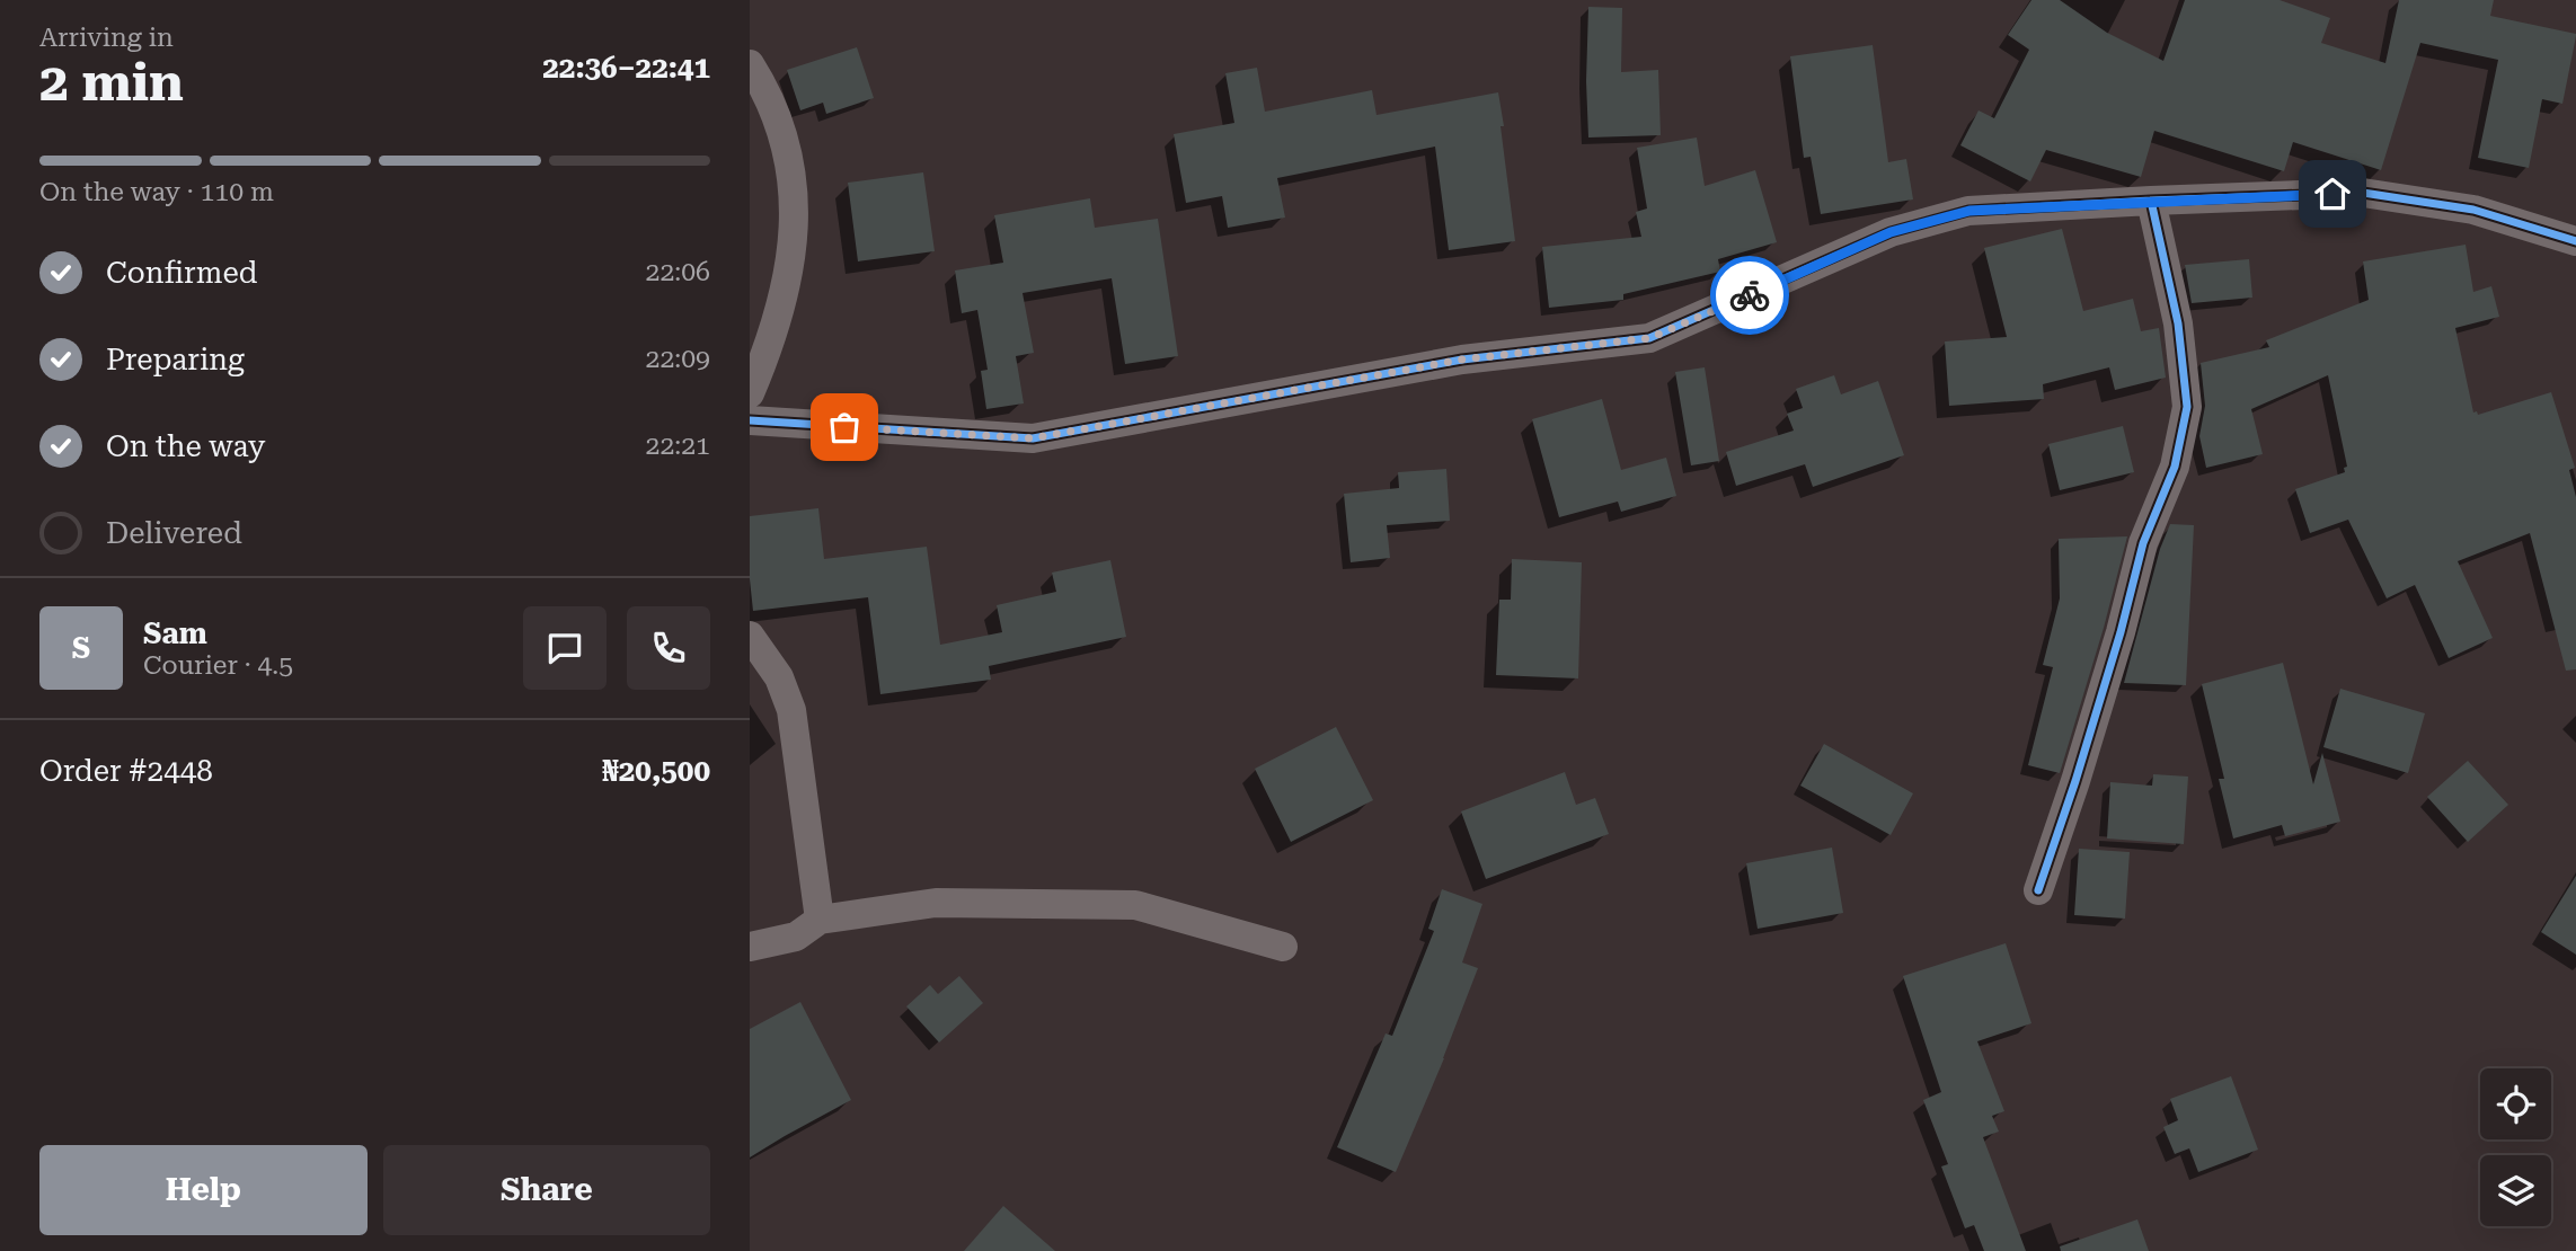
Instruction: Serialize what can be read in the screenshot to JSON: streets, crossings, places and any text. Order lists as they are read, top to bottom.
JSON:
{
  "page": {
    "heading": ["2 min", "Arriving in", "22:36–22:41"],
    "panel": [
      "Sam",
      "Courier · 4.5",
      "Order #2448",
      "₦20,500"
    ],
    "bar": "On the way · 110 m",
    "list": [
      ["Confirmed", "22:06"],
      ["Preparing", "22:09"],
      ["On the way", "22:21"],
      "Delivered"
    ],
    "round": "S",
    "buttons": ["Help", "Share"]
  }
}
